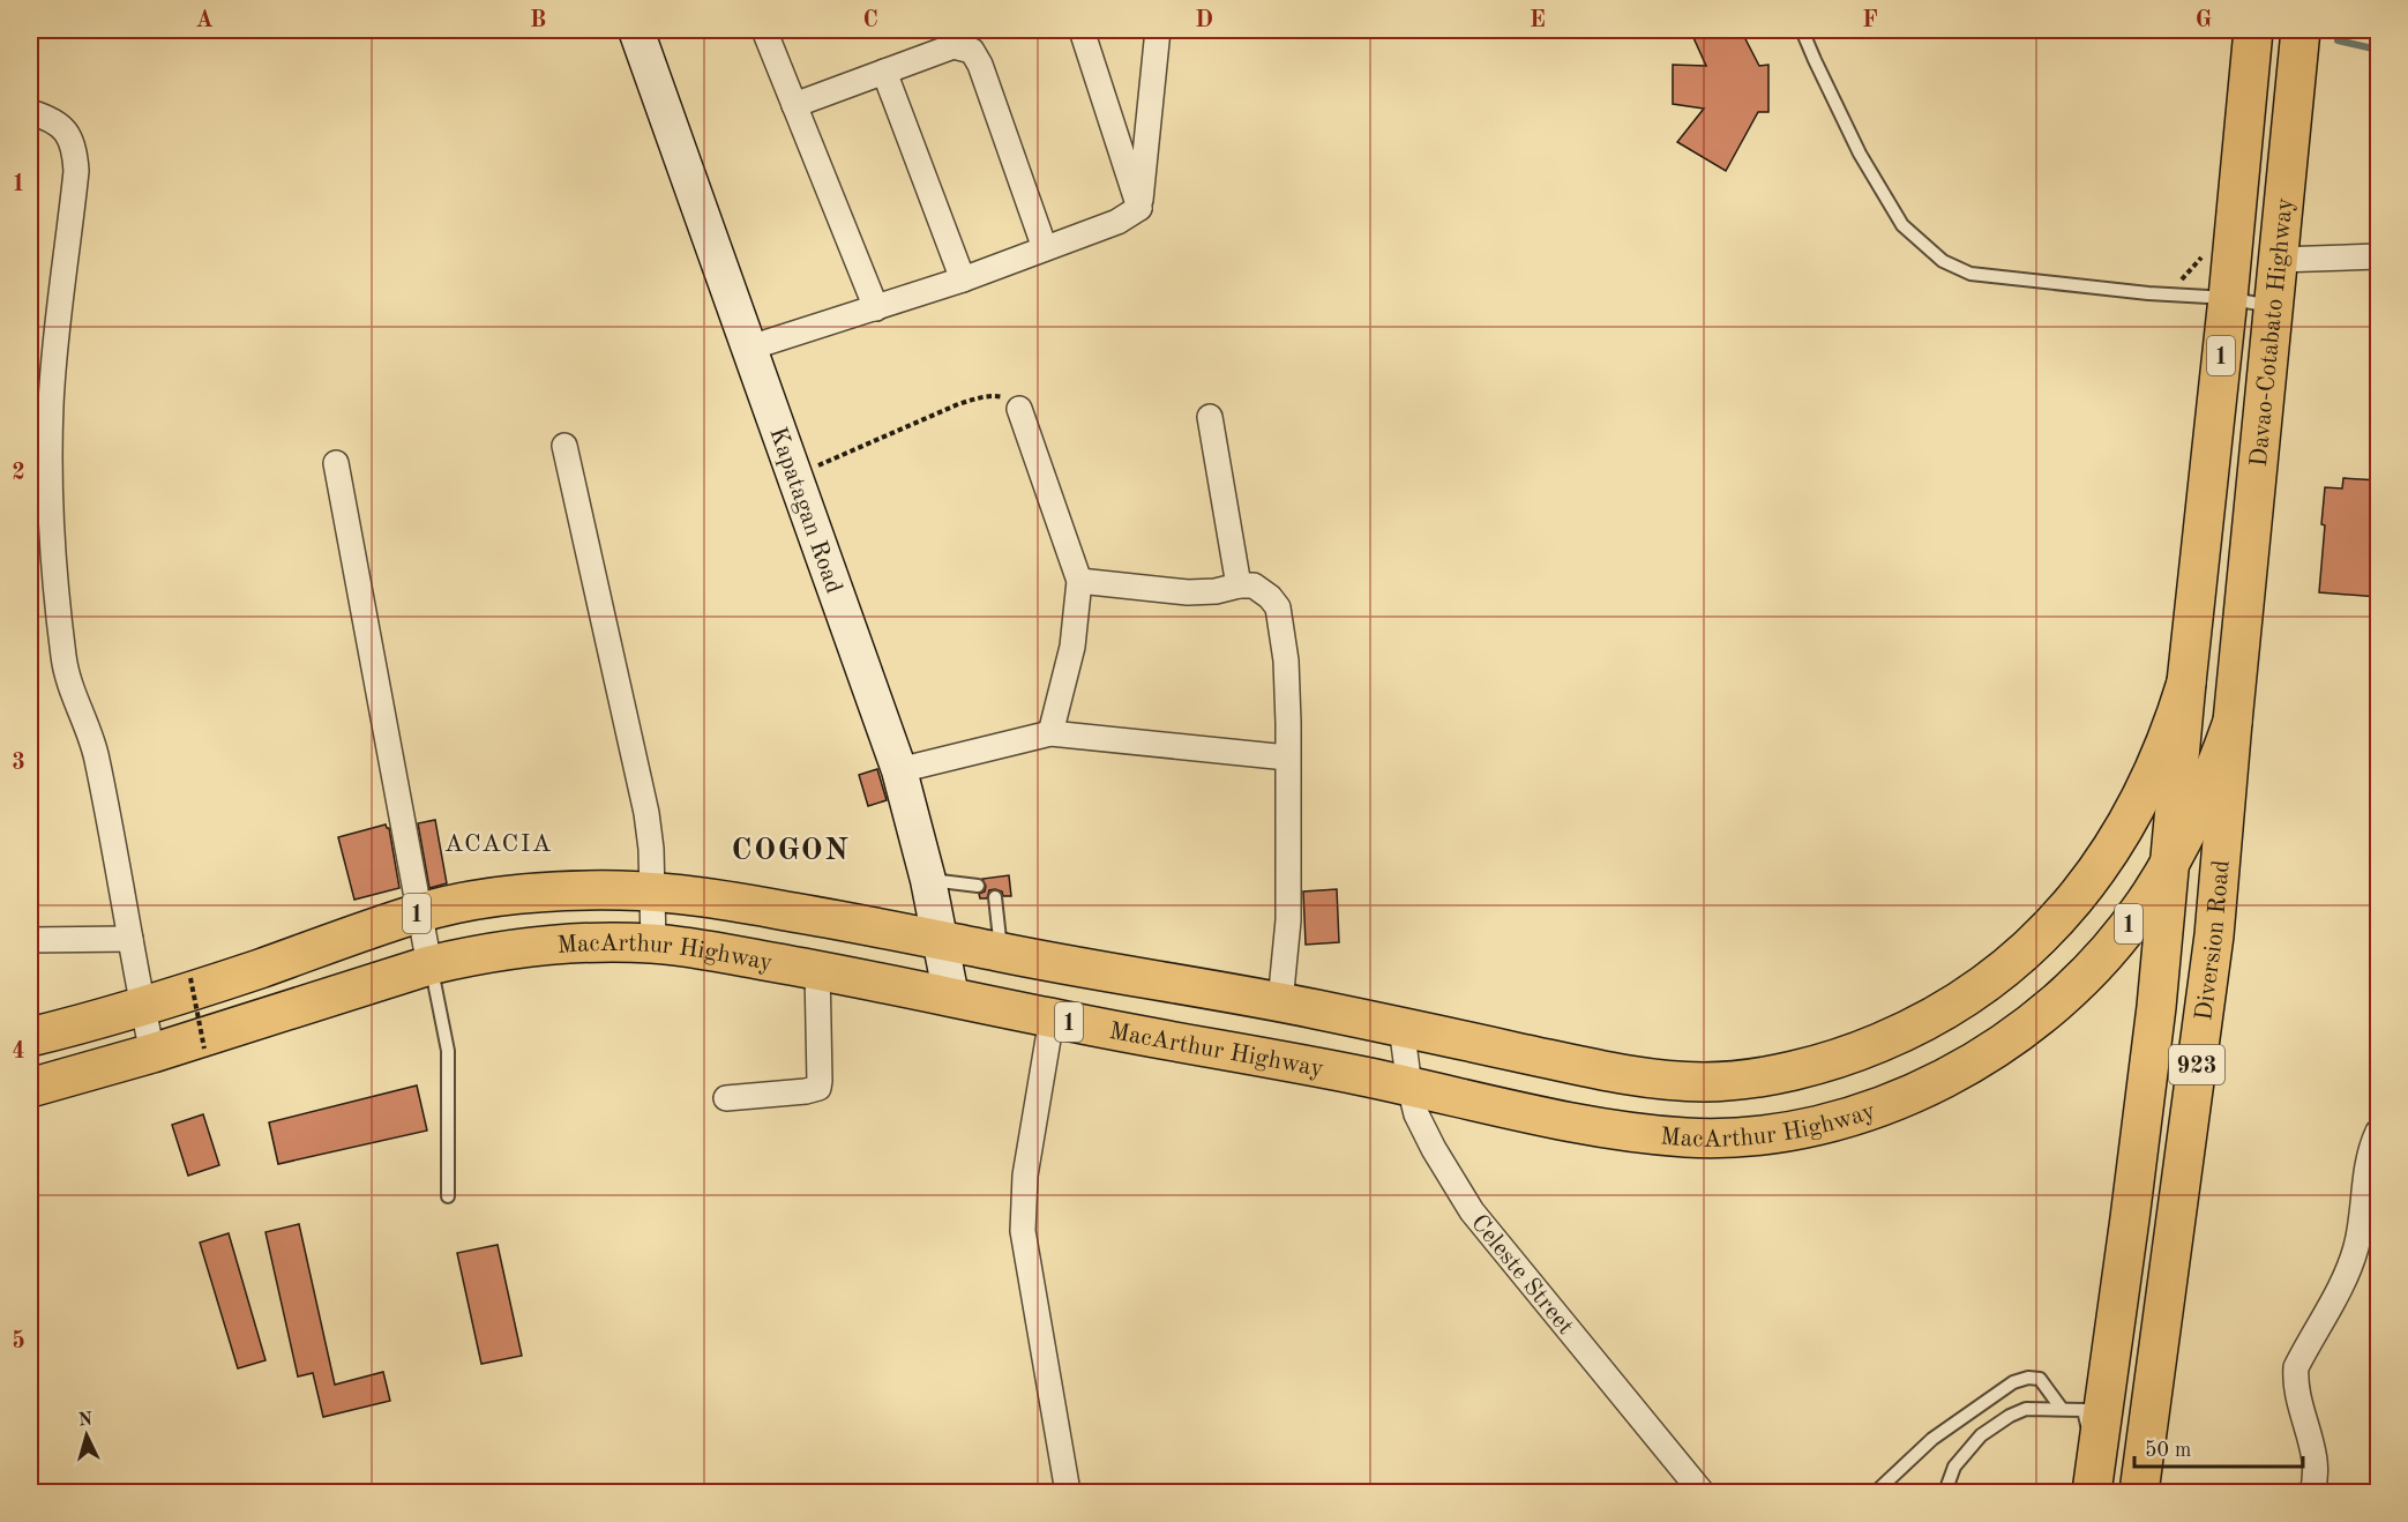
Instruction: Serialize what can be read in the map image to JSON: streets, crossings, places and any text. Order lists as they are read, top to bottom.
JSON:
{
  "streets": {
    "highway": [
      "Davao-Cotabato Highway",
      "1",
      "Diversion Road",
      "MacArthur Highway",
      "923"
    ],
    "main road": ["Kapatagan Road"],
    "street": ["Celeste Street"]
  },
  "crossings": [
    ["Davao-Cotabato Highway", "Diversion Road"],
    ["Davao-Cotabato Highway", "MacArthur Highway"],
    ["Kapatagan Road", "MacArthur Highway"],
    ["Diversion Road", "MacArthur Highway"],
    ["MacArthur Highway", "Celeste Street"]
  ],
  "districts": ["ACACIA", "COGON"],
  "scale_bar": "50 m",
  "north": "top",
  "grid": {
    "columns": [
      "A",
      "B",
      "C",
      "D",
      "E",
      "F",
      "G"
    ],
    "rows": [
      "1",
      "2",
      "3",
      "4",
      "5"
    ]
  }
}
